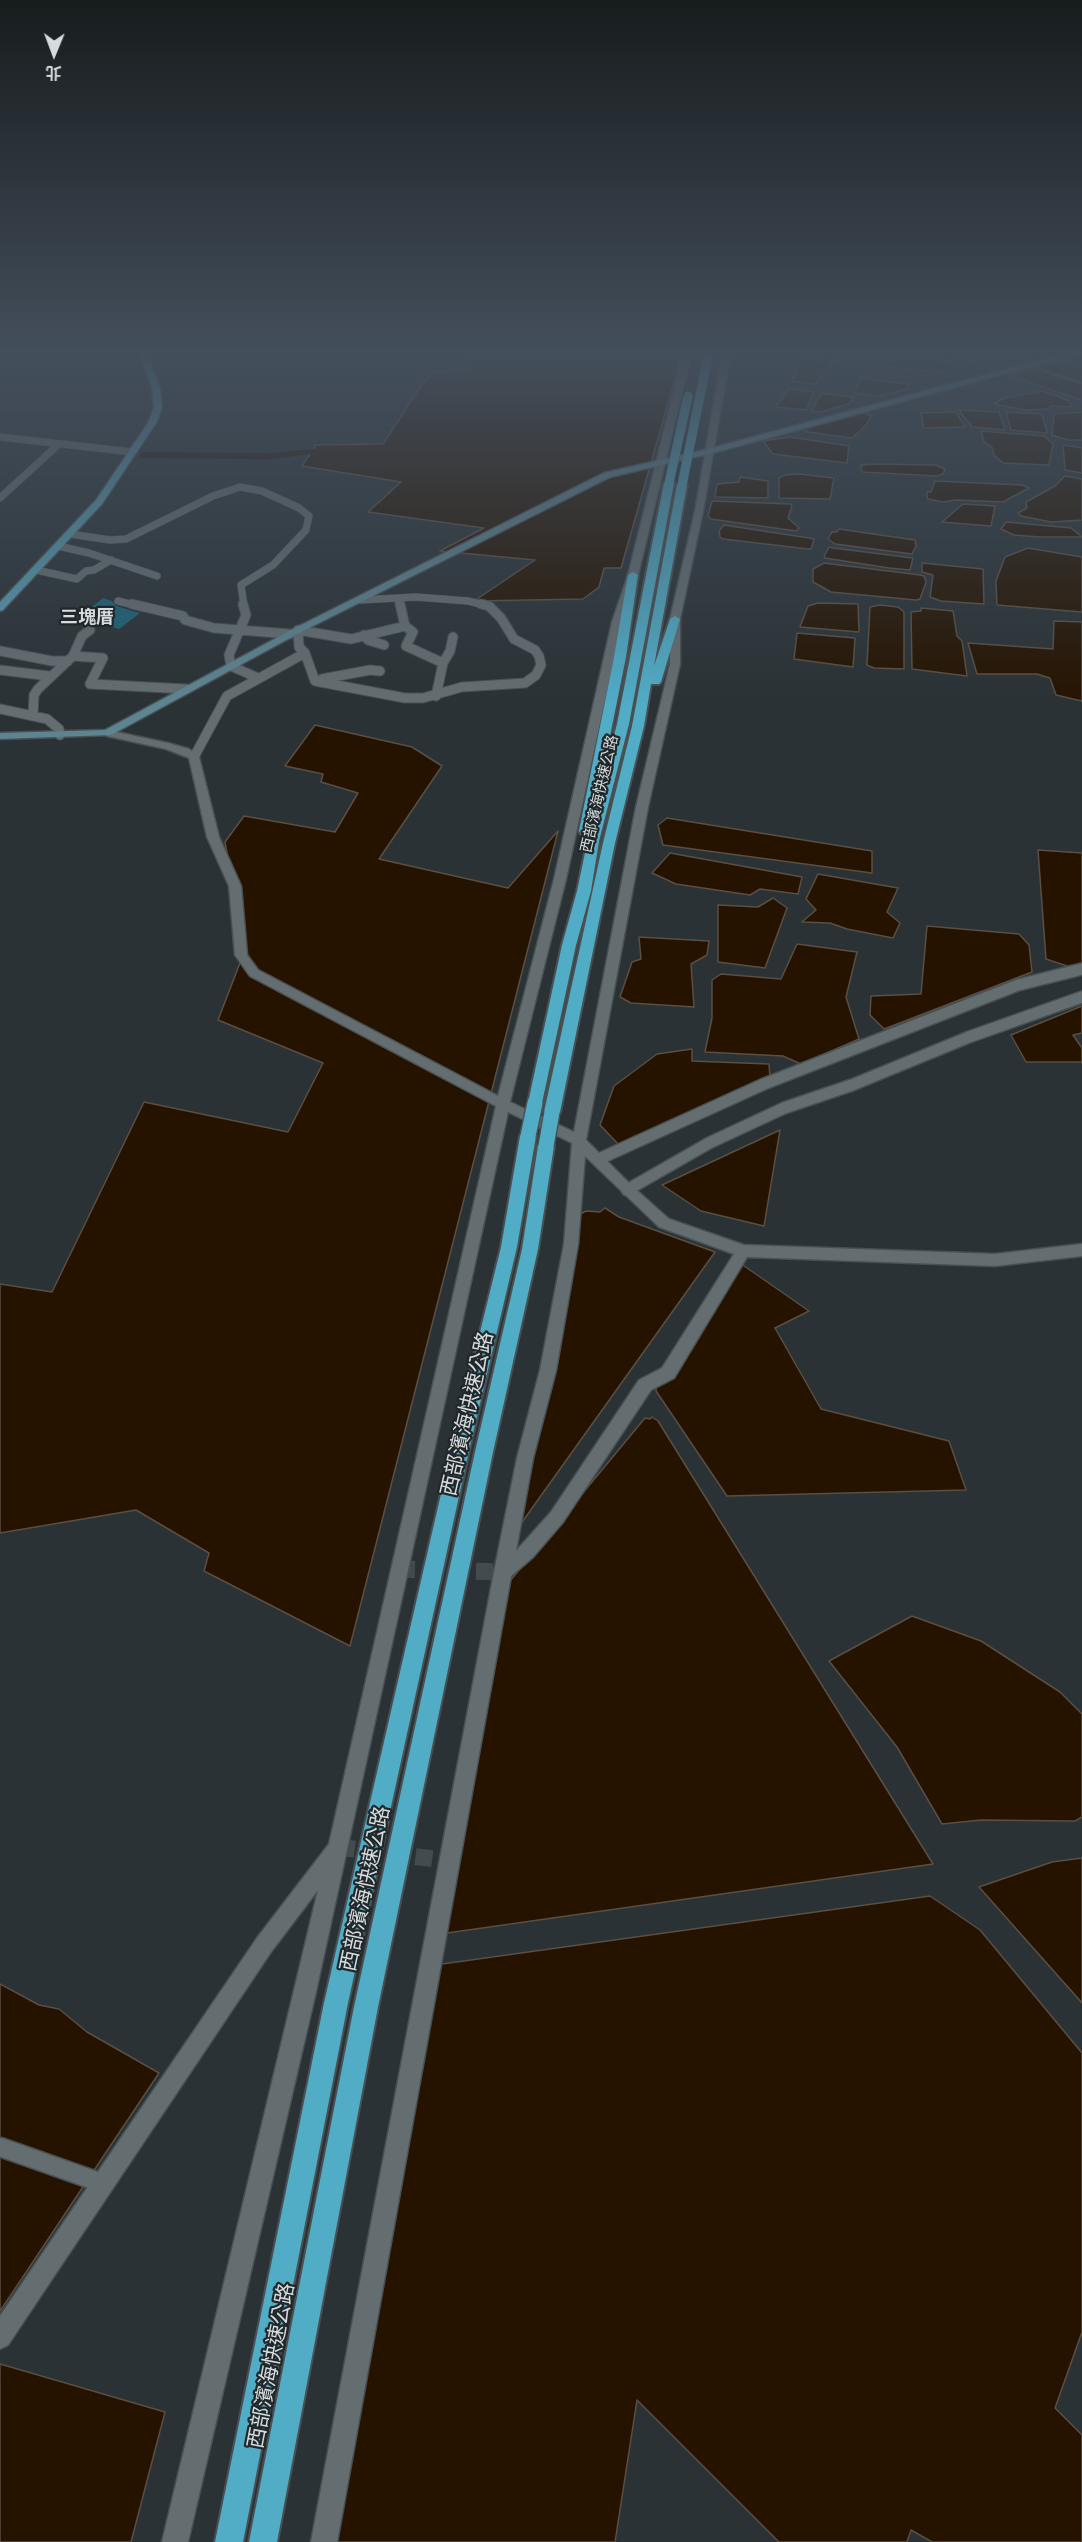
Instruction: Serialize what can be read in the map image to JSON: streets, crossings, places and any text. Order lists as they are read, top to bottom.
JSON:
{
  "streets": {
    "highway": ["西部濱海快速公路"]
  },
  "districts": ["三塊厝"],
  "north": "bottom"
}
